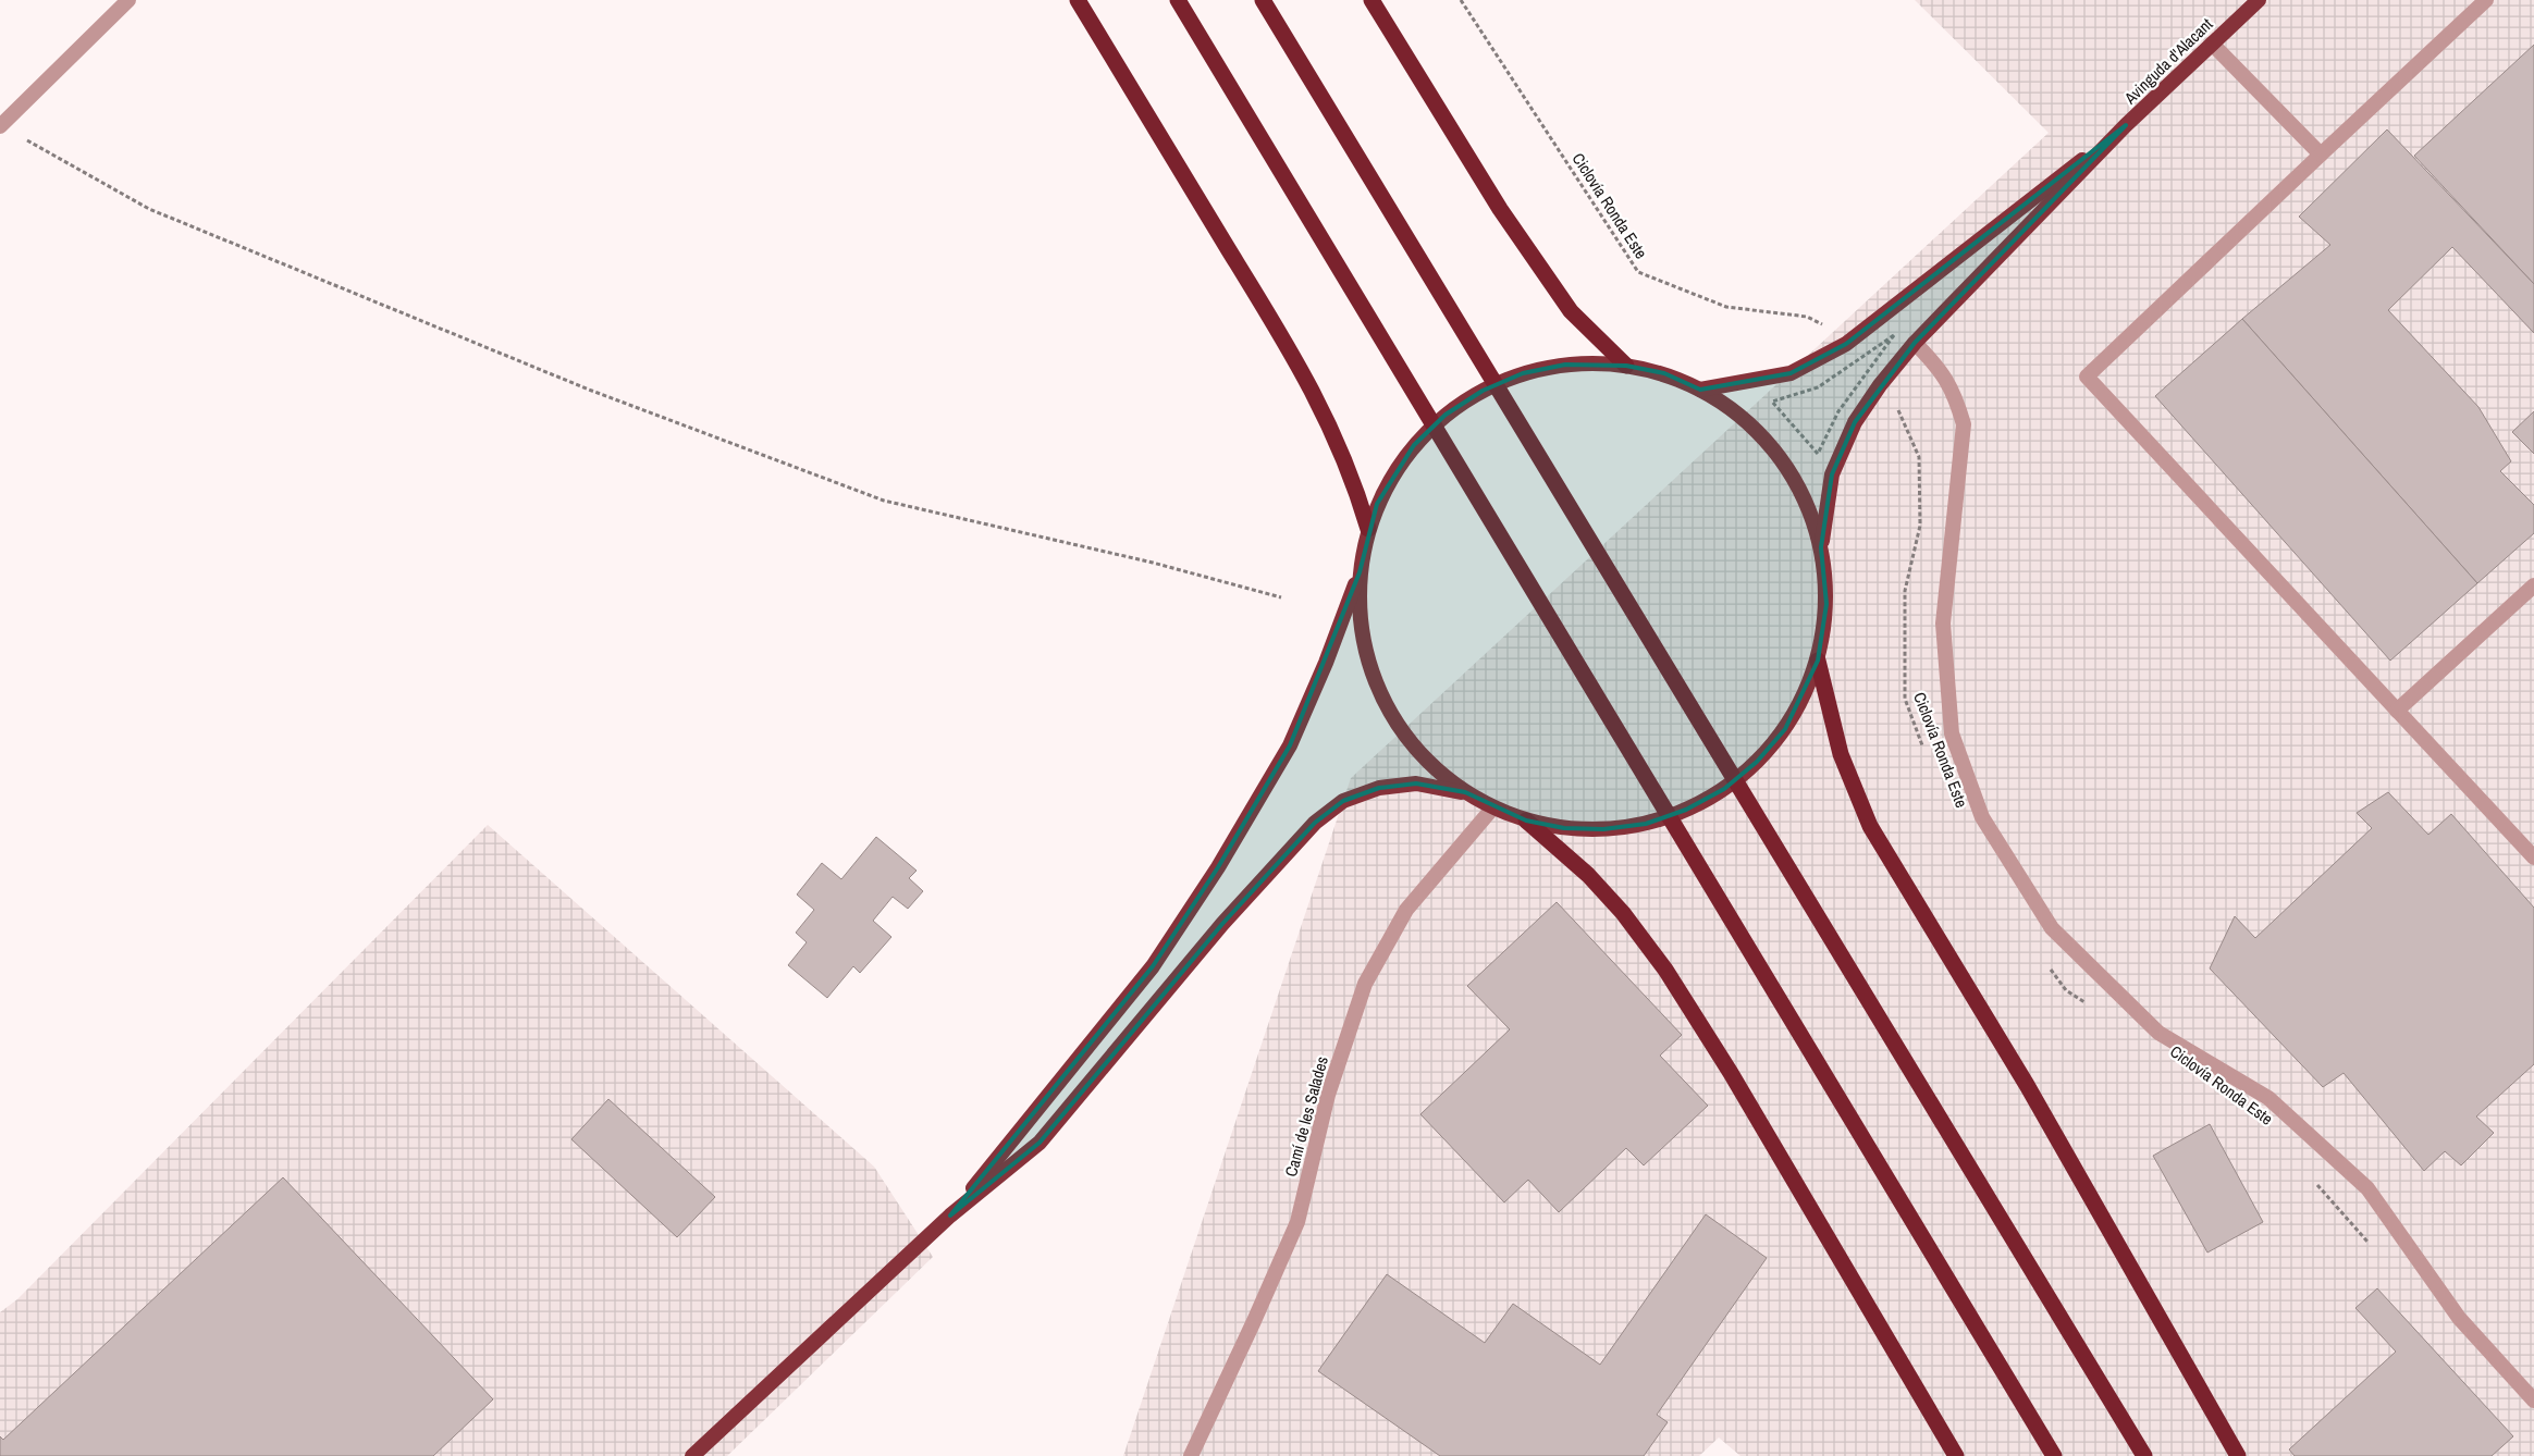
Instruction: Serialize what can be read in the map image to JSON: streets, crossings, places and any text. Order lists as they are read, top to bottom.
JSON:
{
  "streets": {
    "highway": ["Avinguda d'Alacant"],
    "street": ["Camí de les Salades"],
    "path": ["Ciclovía Ronda Este"]
  }
}
